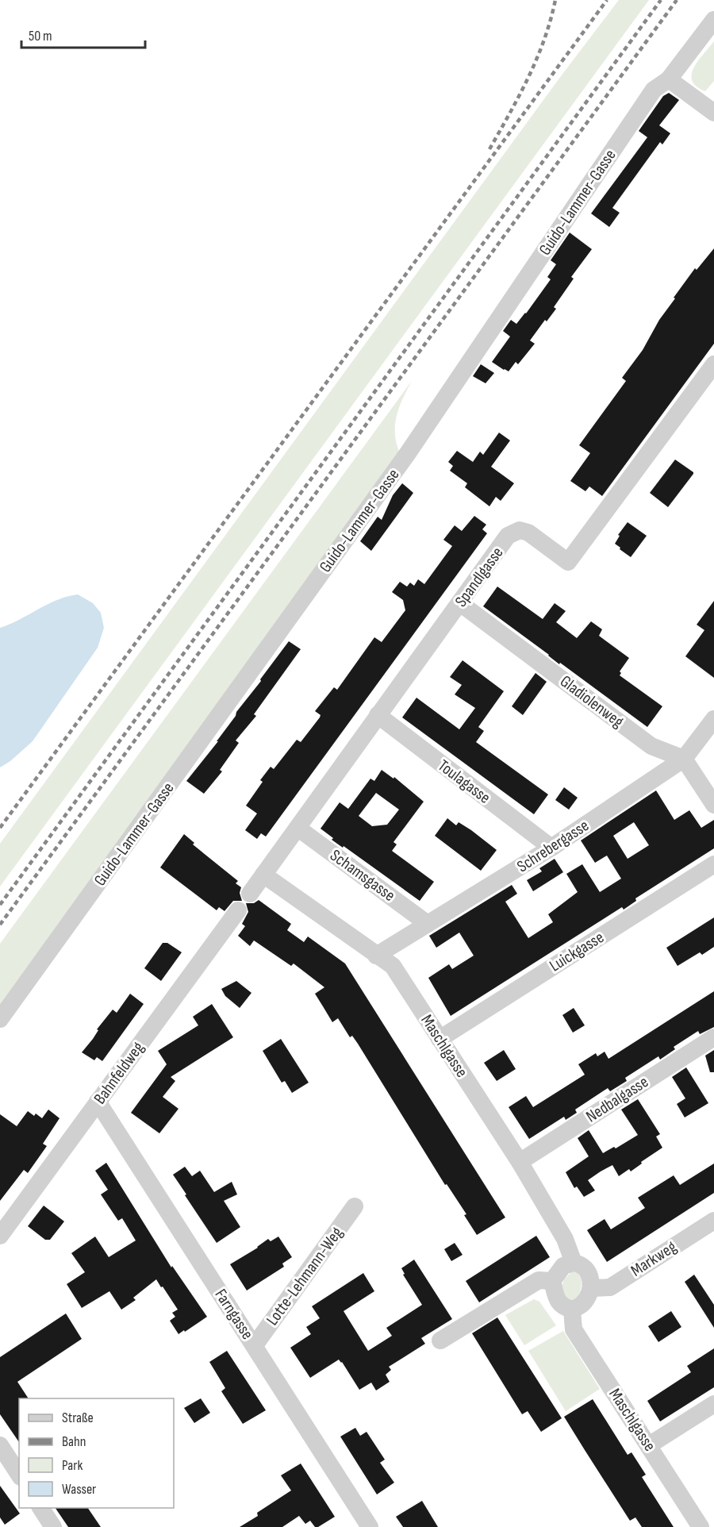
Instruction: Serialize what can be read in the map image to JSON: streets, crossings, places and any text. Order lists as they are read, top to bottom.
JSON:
{
  "streets": {
    "street": [
      "Guido-Lammer-Gasse",
      "Spandlgasse",
      "Gladiolenweg",
      "Toulagasse",
      "Schrebergasse",
      "Schamsgasse",
      "Luickgasse",
      "Maschlgasse",
      "Bahnfeldweg",
      "Nedbalgasse",
      "Markweg",
      "Lotte-Lehmann-Weg",
      "Farngasse"
    ]
  },
  "crossings": [
    ["Spandlgasse", "Gladiolenweg"],
    ["Spandlgasse", "Toulagasse"],
    ["Spandlgasse", "Schamsgasse"],
    ["Spandlgasse", "Maschlgasse"],
    ["Gladiolenweg", "Schrebergasse"],
    ["Toulagasse", "Schrebergasse"],
    ["Schrebergasse", "Schamsgasse"],
    ["Schrebergasse", "Maschlgasse"],
    ["Luickgasse", "Maschlgasse"],
    ["Maschlgasse", "Nedbalgasse"],
    ["Maschlgasse", "Markweg"],
    ["Bahnfeldweg", "Farngasse"],
    ["Lotte-Lehmann-Weg", "Farngasse"]
  ],
  "legend": [
    "Straße",
    "Bahn",
    "Park",
    "Wasser"
  ],
  "scale_bar": "50 m"
}
